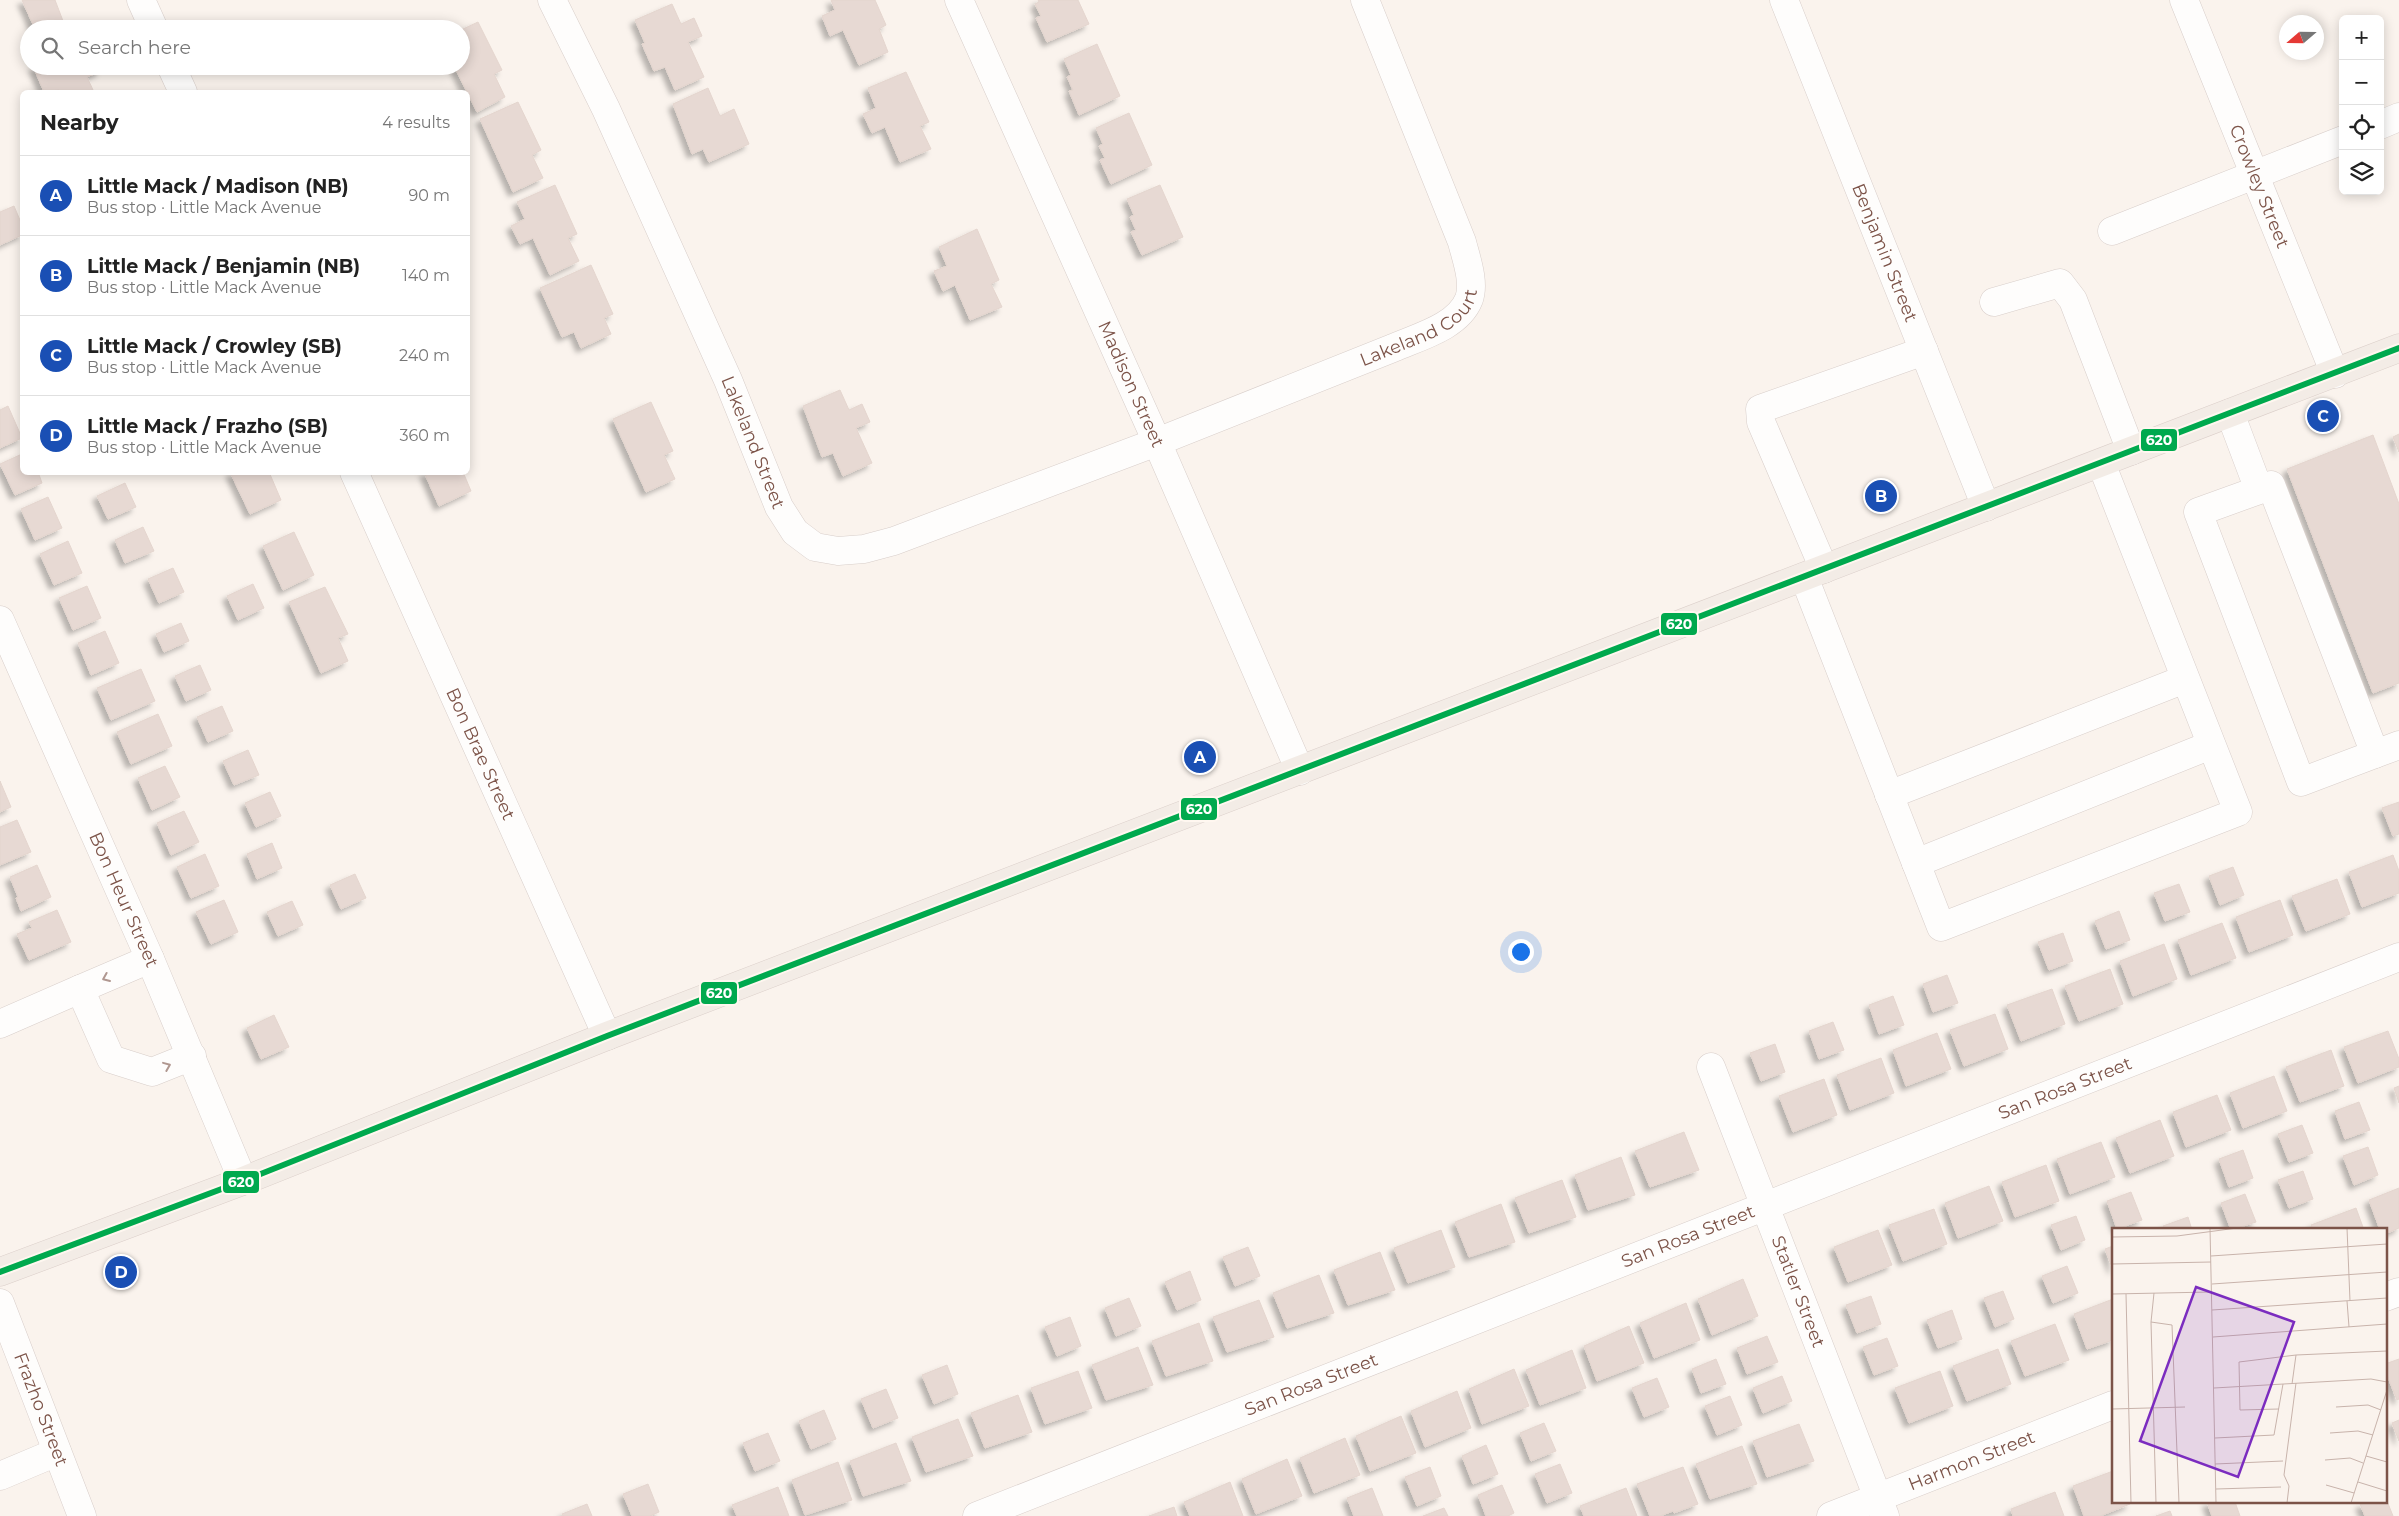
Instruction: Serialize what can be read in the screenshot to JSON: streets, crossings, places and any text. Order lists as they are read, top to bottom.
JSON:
{
  "streets": {
    "street": [
      "Crowley Street",
      "Benjamin Street",
      "Lakeland Court",
      "Madison Street",
      "Lakeland Street",
      "Bon Brae Street",
      "Bon Heur Street",
      "San Rosa Street",
      "Statler Street",
      "Frazho Street",
      "Harmon Street"
    ]
  },
  "crossings": [
    ["Lakeland Court", "Madison Street"],
    ["Lakeland Court", "Lakeland Street"],
    ["Madison Street", "Lakeland Street"],
    ["San Rosa Street", "Statler Street"],
    ["Statler Street", "Harmon Street"]
  ],
  "lines": ["transit line 620"],
  "north": "left",
  "page": {
    "map_buttons": ["+", "−"],
    "search": "Search here",
    "heading": ["Nearby", "4 results"],
    "list": [
      {
        "mark": "A",
        "name": "Little Mack / Madison (NB)",
        "note": "Bus stop · Little Mack Avenue",
        "value": "90 m"
      },
      {
        "mark": "B",
        "name": "Little Mack / Benjamin (NB)",
        "note": "Bus stop · Little Mack Avenue",
        "value": "140 m"
      },
      {
        "mark": "C",
        "name": "Little Mack / Crowley (SB)",
        "note": "Bus stop · Little Mack Avenue",
        "value": "240 m"
      },
      {
        "mark": "D",
        "name": "Little Mack / Frazho (SB)",
        "note": "Bus stop · Little Mack Avenue",
        "value": "360 m"
      }
    ],
    "pins": [
      "C",
      "B",
      "A",
      "D"
    ]
  }
}
